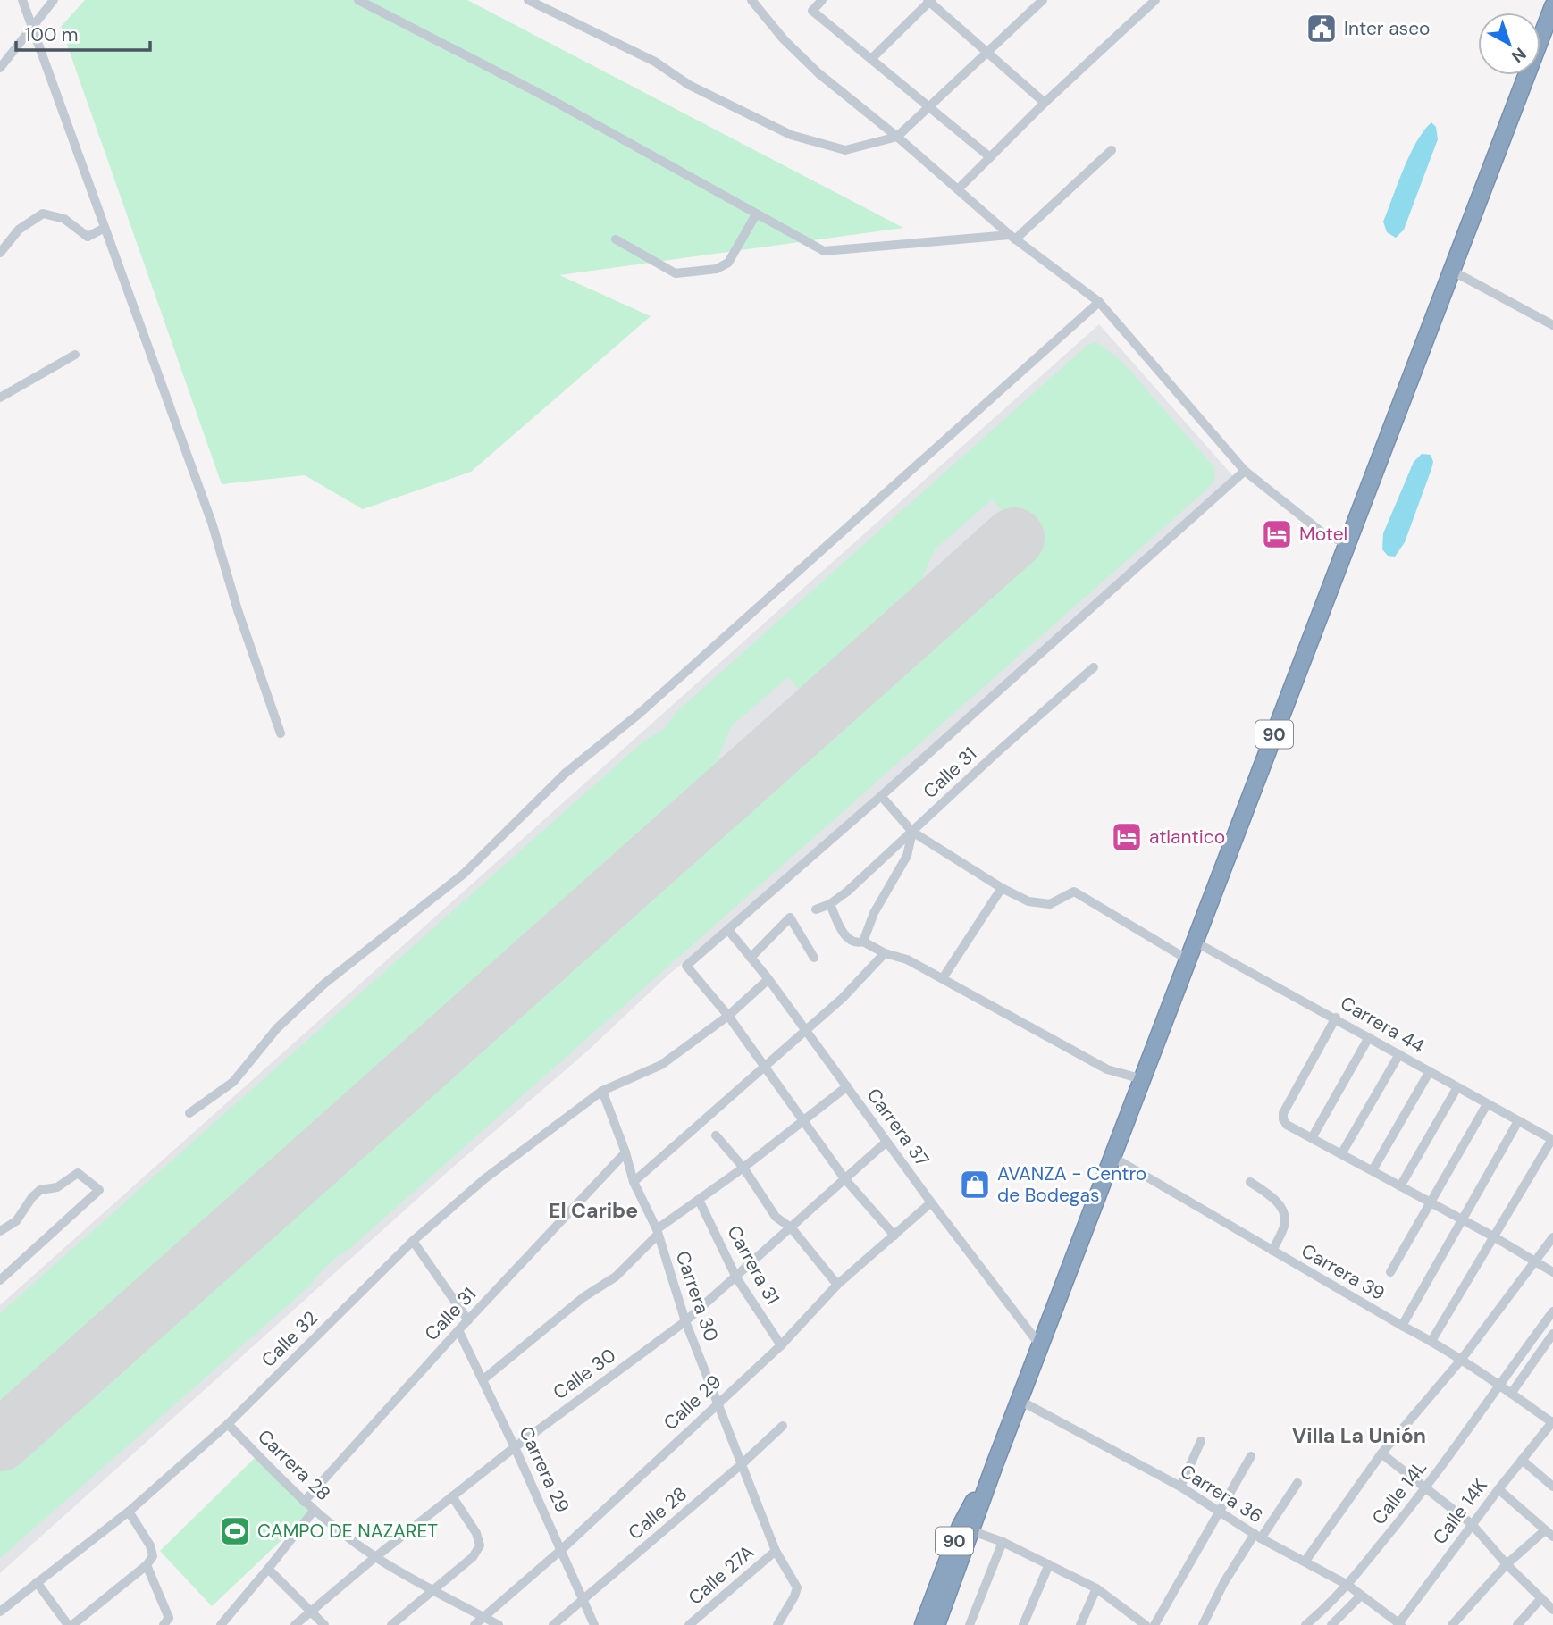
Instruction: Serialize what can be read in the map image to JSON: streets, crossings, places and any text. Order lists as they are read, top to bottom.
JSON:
{
  "streets": {
    "highway": ["90"],
    "street": [
      "Calle 31",
      "Carrera 44",
      "Carrera 37",
      "Carrera 31",
      "Carrera 39",
      "Carrera 30",
      "Calle 32",
      "Calle 30",
      "Calle 29",
      "Carrera 28",
      "Carrera 29",
      "Calle 14L",
      "Carrera 36",
      "Calle 14K",
      "Calle 28",
      "Calle 27A"
    ]
  },
  "crossings": [
    ["90", "Carrera 44"],
    ["90", "Carrera 37"],
    ["90", "Carrera 39"],
    ["90", "Carrera 36"],
    ["Calle 31", "Carrera 30"],
    ["Calle 31", "Carrera 28"],
    ["Calle 31", "Carrera 29"],
    ["Carrera 37", "Calle 32"],
    ["Carrera 37", "Calle 30"],
    ["Carrera 37", "Calle 29"],
    ["Carrera 31", "Calle 30"],
    ["Carrera 31", "Calle 29"],
    ["Carrera 39", "Calle 14L"],
    ["Carrera 39", "Calle 14K"],
    ["Carrera 30", "Calle 32"],
    ["Carrera 30", "Calle 30"],
    ["Carrera 30", "Calle 29"],
    ["Carrera 30", "Calle 28"],
    ["Carrera 30", "Calle 27A"],
    ["Calle 32", "Carrera 28"],
    ["Calle 30", "Carrera 28"],
    ["Calle 30", "Carrera 29"],
    ["Calle 29", "Carrera 28"],
    ["Calle 29", "Carrera 29"],
    ["Carrera 29", "Calle 28"],
    ["Calle 14L", "Carrera 36"],
    ["Carrera 36", "Calle 14K"]
  ],
  "districts": ["El Caribe", "Villa La Unión"],
  "places": {
    "public building": ["Inter aseo"],
    "hotel": ["Motel", "atlantico"],
    "shop": ["AVANZA - Centro de Bodegas"],
    "sports": ["CAMPO DE NAZARET"]
  },
  "scale_bar": "100 m",
  "north": "bottom right"
}
